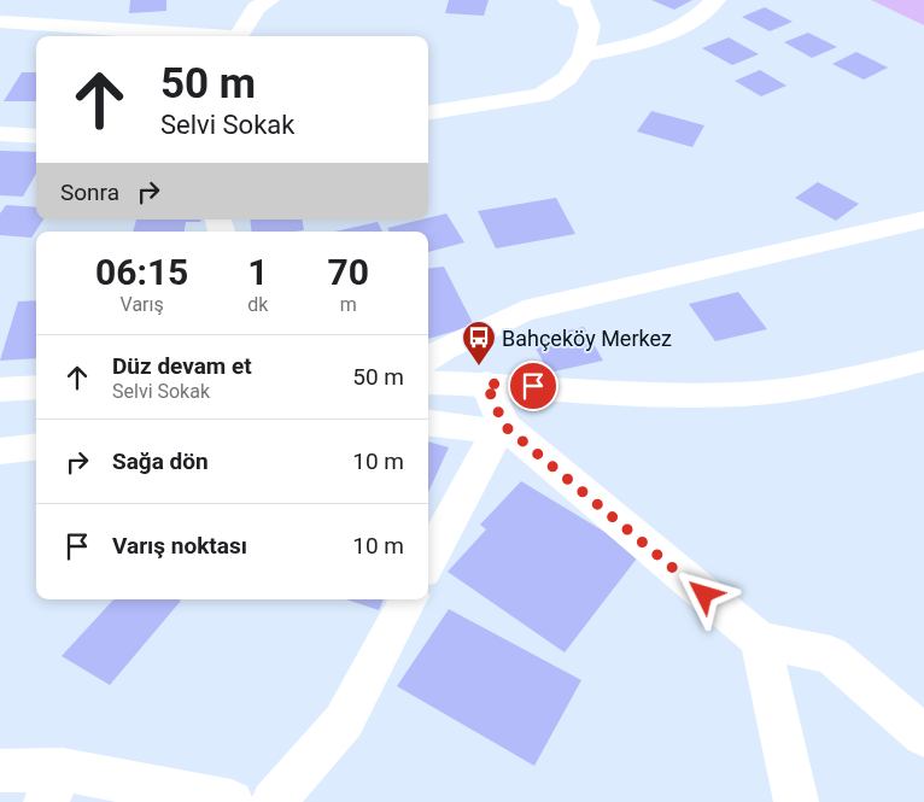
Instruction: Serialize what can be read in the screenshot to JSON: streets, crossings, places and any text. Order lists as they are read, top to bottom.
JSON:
{
  "places": {
    "bus stop": ["Bahçeköy Merkez"]
  },
  "page": {
    "turn": ["50 m", "Selvi Sokak"],
    "then": "Sonra",
    "eta": [
      "06:15",
      "Varış",
      "1",
      "dk",
      "70",
      "m"
    ],
    "list": [
      {
        "name": "Düz devam et",
        "note": "Selvi Sokak",
        "value": "50 m"
      },
      {
        "name": "Sağa dön",
        "value": "10 m"
      },
      {
        "name": "Varış noktası",
        "value": "10 m"
      }
    ]
  }
}
